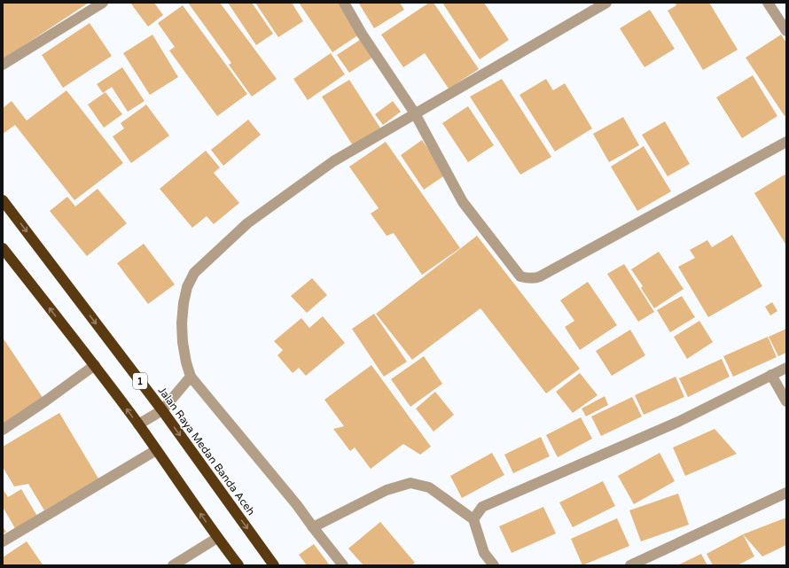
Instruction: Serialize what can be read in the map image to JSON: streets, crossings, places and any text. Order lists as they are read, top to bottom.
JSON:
{
  "streets": {
    "highway": ["1", "Jalan Raya Medan Banda Aceh"]
  }
}
